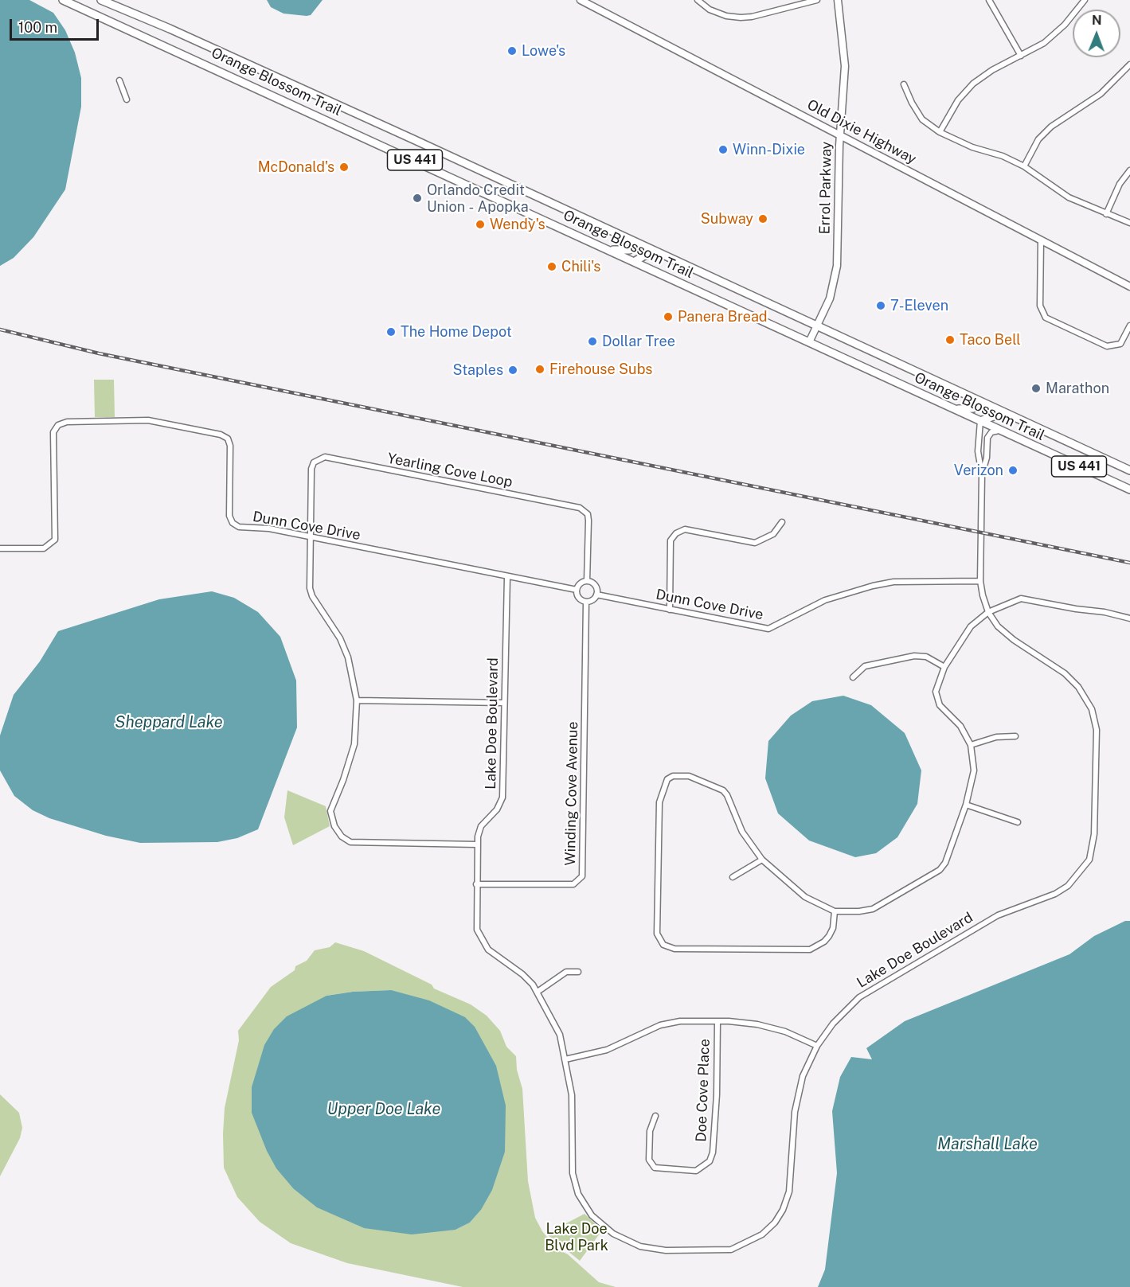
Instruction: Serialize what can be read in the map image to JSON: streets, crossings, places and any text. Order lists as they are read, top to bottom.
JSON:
{
  "streets": {
    "main road": ["Orange Blossom Trail", "US 441"],
    "street": [
      "Old Dixie Highway",
      "Errol Parkway",
      "Yearling Cove Loop",
      "Dunn Cove Drive",
      "Lake Doe Boulevard",
      "Winding Cove Avenue",
      "Doe Cove Place"
    ]
  },
  "crossings": [
    ["Orange Blossom Trail", "Errol Parkway"],
    ["Orange Blossom Trail", "Lake Doe Boulevard"],
    ["Old Dixie Highway", "Errol Parkway"],
    ["Yearling Cove Loop", "Dunn Cove Drive"],
    ["Yearling Cove Loop", "Winding Cove Avenue"],
    ["Dunn Cove Drive", "Lake Doe Boulevard"],
    ["Dunn Cove Drive", "Winding Cove Avenue"],
    ["Lake Doe Boulevard", "Winding Cove Avenue"]
  ],
  "water": ["Sheppard Lake", "Upper Doe Lake", "Marshall Lake"],
  "parks": ["Lake Doe Blvd Park"],
  "places": [
    "Lowe's",
    "Winn-Dixie",
    "McDonald's",
    "Orlando Credit Union - Apopka",
    "Subway",
    "Wendy's",
    "Chili's",
    "7-Eleven",
    "Panera Bread",
    "The Home Depot",
    "Taco Bell",
    "Dollar Tree",
    "Firehouse Subs",
    "Staples",
    "Marathon",
    "Verizon"
  ],
  "scale_bar": "100 m",
  "north": "top"
}
